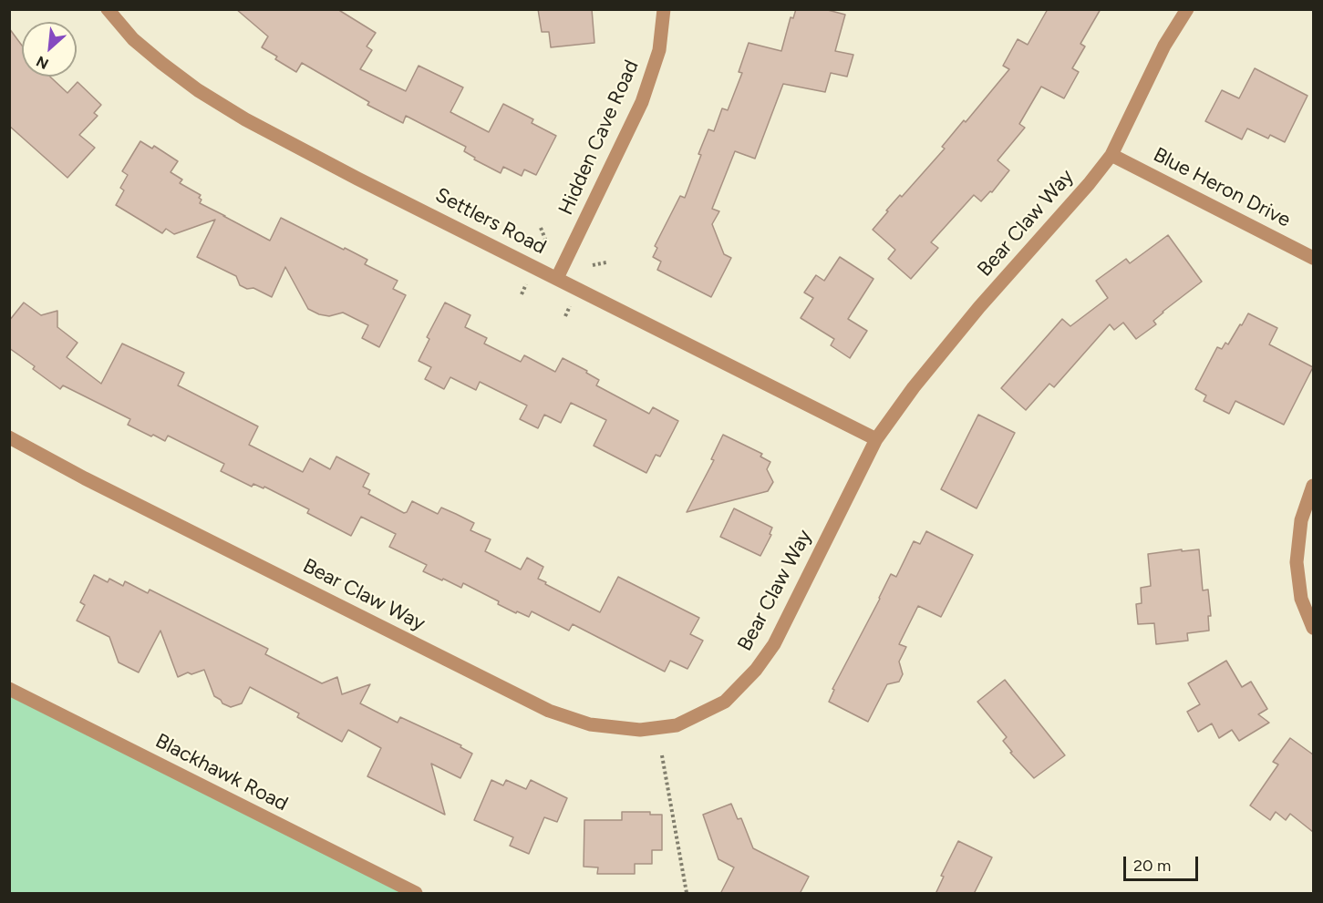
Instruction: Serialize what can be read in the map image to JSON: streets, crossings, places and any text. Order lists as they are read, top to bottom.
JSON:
{
  "streets": {
    "street": [
      "Hidden Cave Road",
      "Blue Heron Drive",
      "Settlers Road",
      "Bear Claw Way",
      "Blackhawk Road"
    ]
  },
  "crossings": [
    ["Hidden Cave Road", "Settlers Road"],
    ["Blue Heron Drive", "Bear Claw Way"],
    ["Settlers Road", "Bear Claw Way"]
  ],
  "scale_bar": "20 m",
  "north": "bottom left"
}
